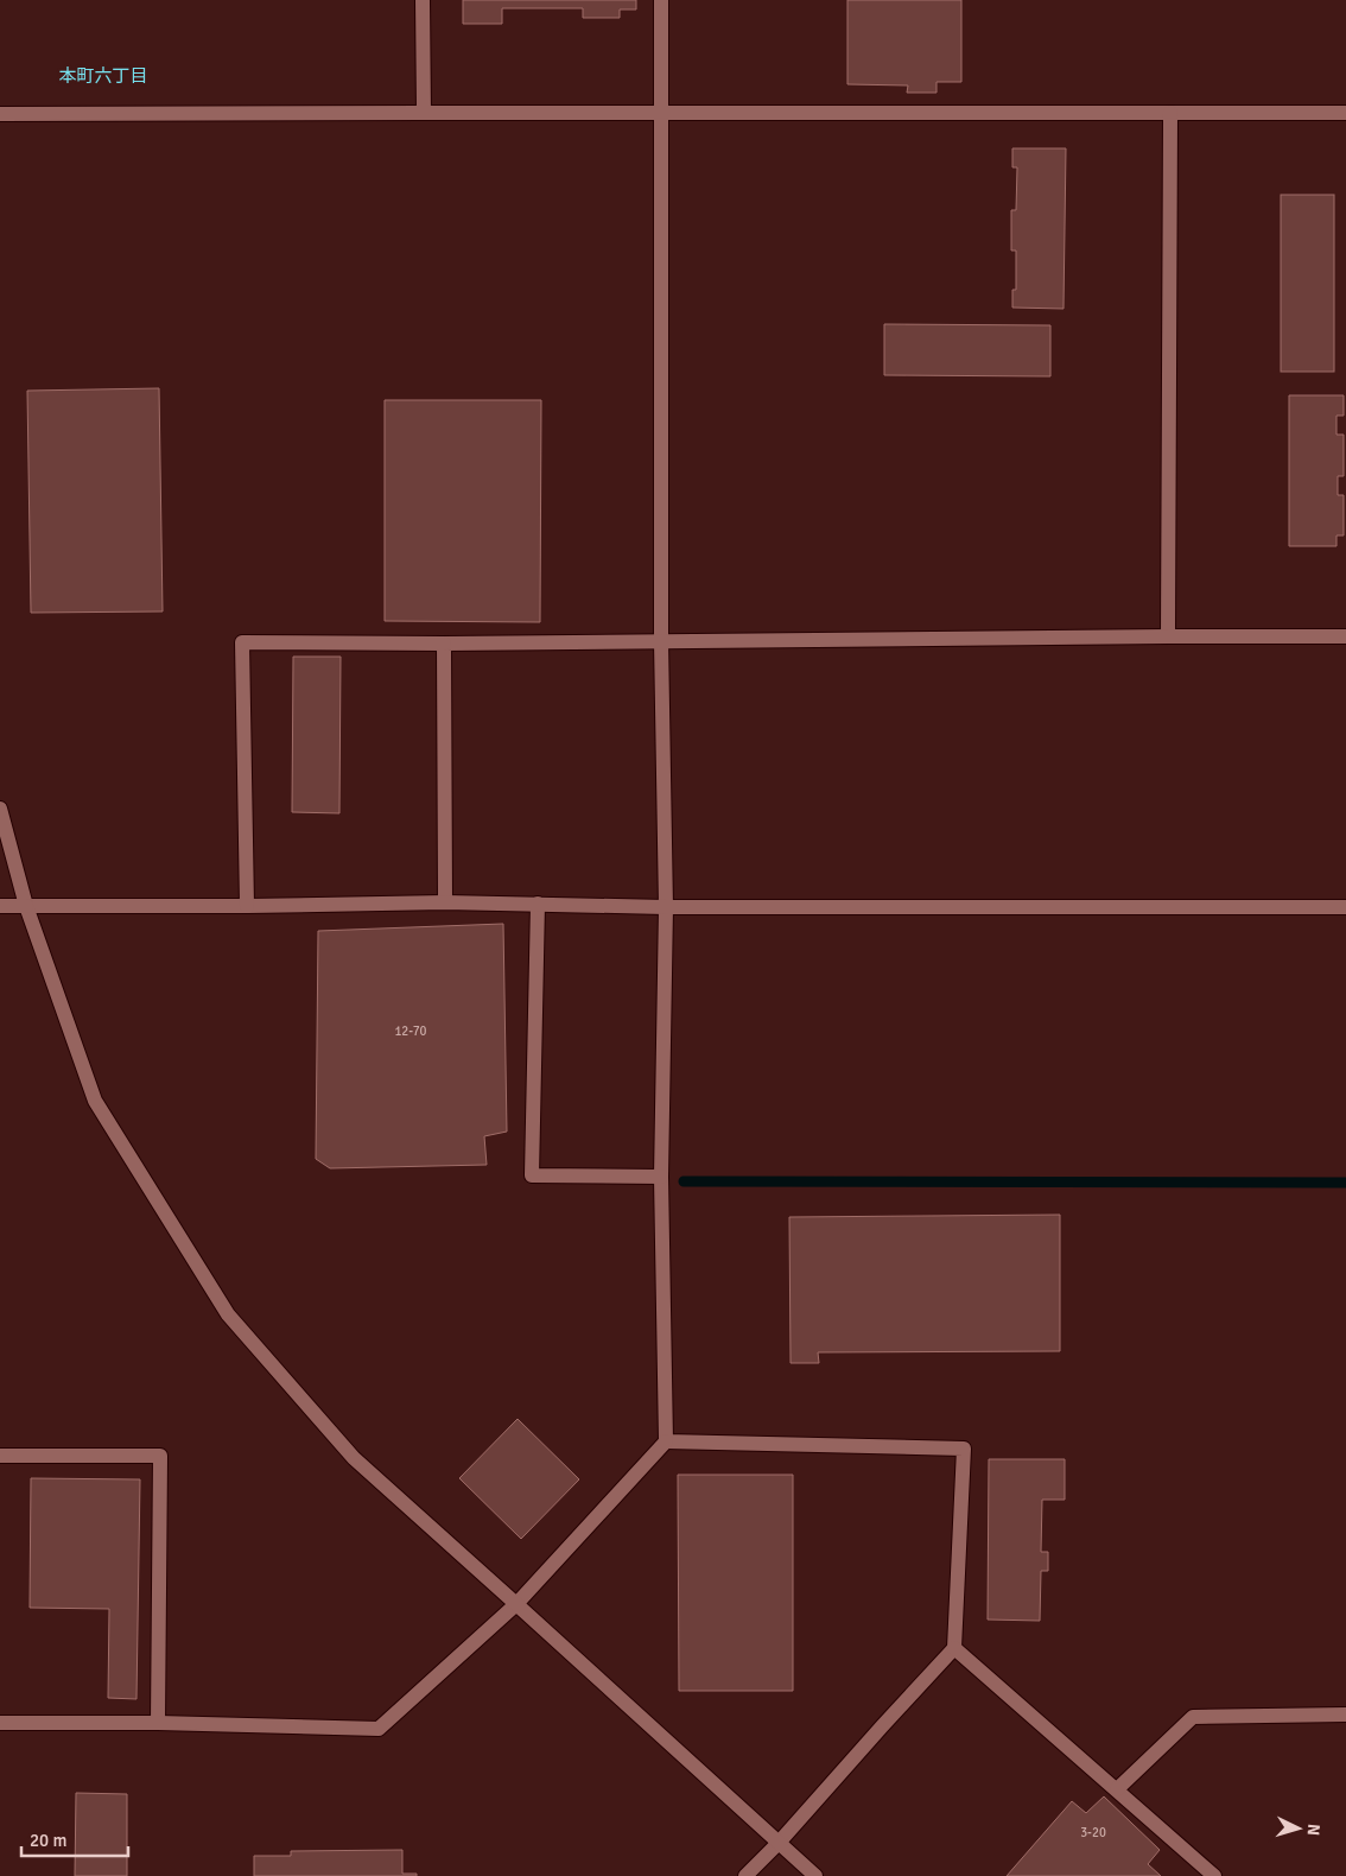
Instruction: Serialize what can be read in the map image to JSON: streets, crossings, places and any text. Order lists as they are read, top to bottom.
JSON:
{
  "districts": ["本町六丁目"],
  "house_numbers": ["12-70", "3-20"],
  "scale_bar": "20 m",
  "north": "right"
}
